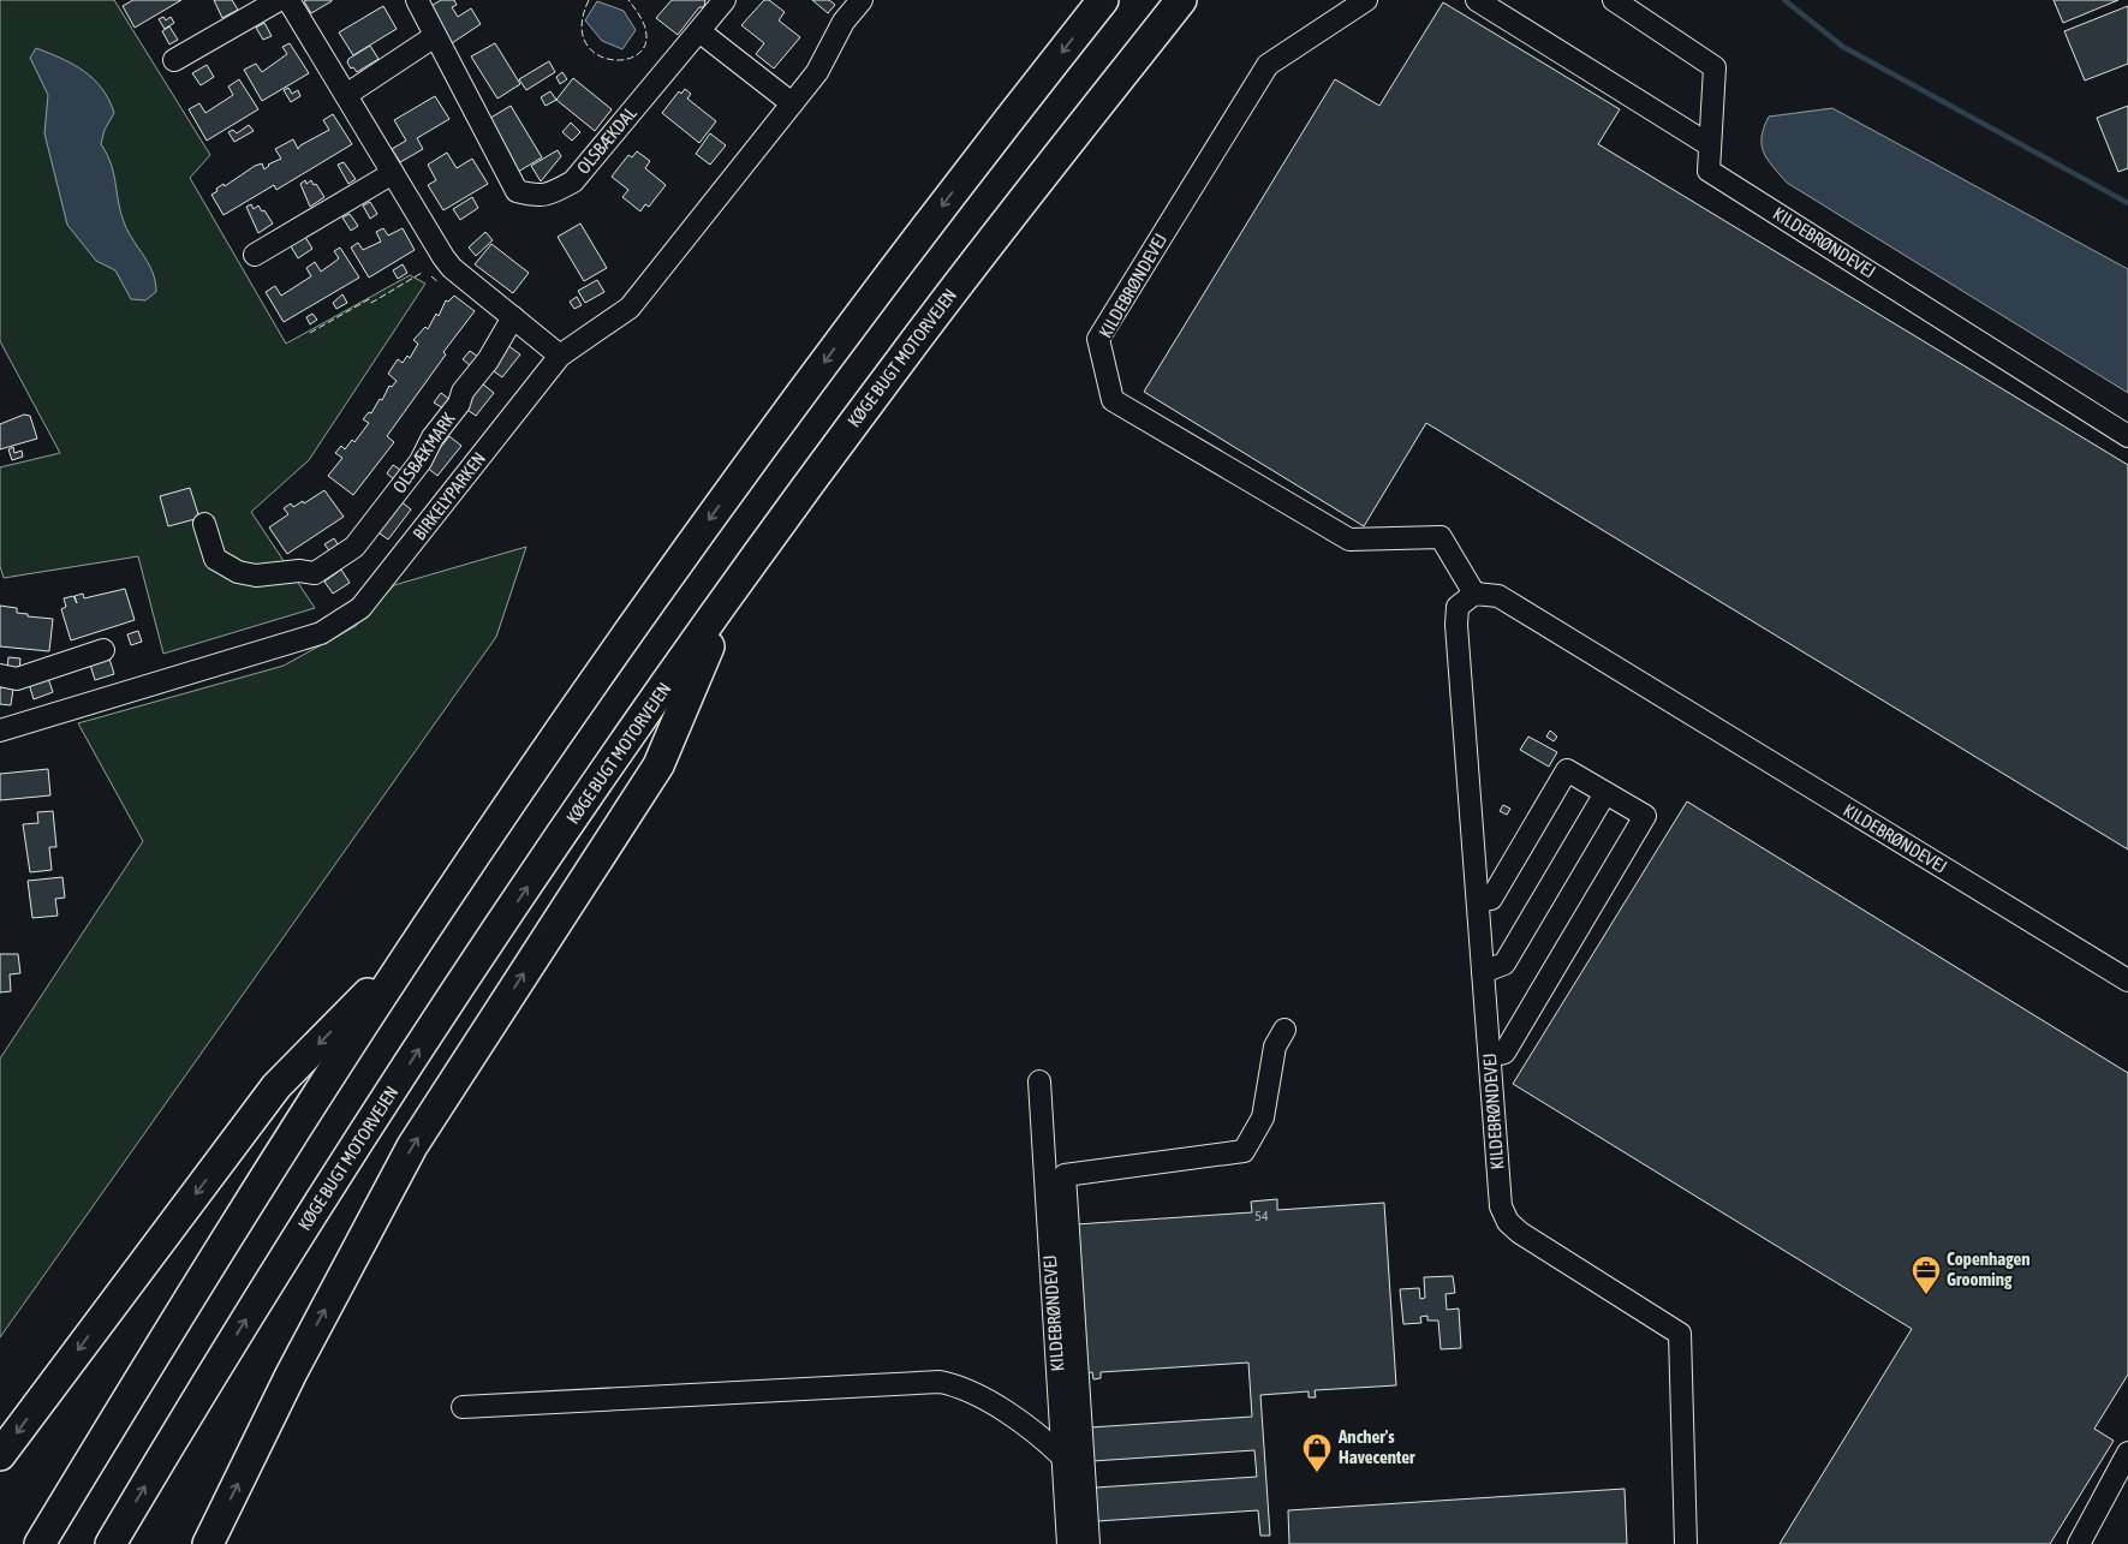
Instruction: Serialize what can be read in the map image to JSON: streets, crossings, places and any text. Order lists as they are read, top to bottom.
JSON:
{
  "streets": {
    "highway": ["KØGE BUGT MOTORVEJEN"],
    "street": [
      "OLSBÆKDAL",
      "KILDEBRØNDEVEJ",
      "OLSBÆKMARK",
      "BIRKELYPARKEN"
    ]
  },
  "places": {
    "office": ["Copenhagen Grooming"],
    "shop": ["Ancher's Havecenter"]
  },
  "house_numbers": ["54"]
}
